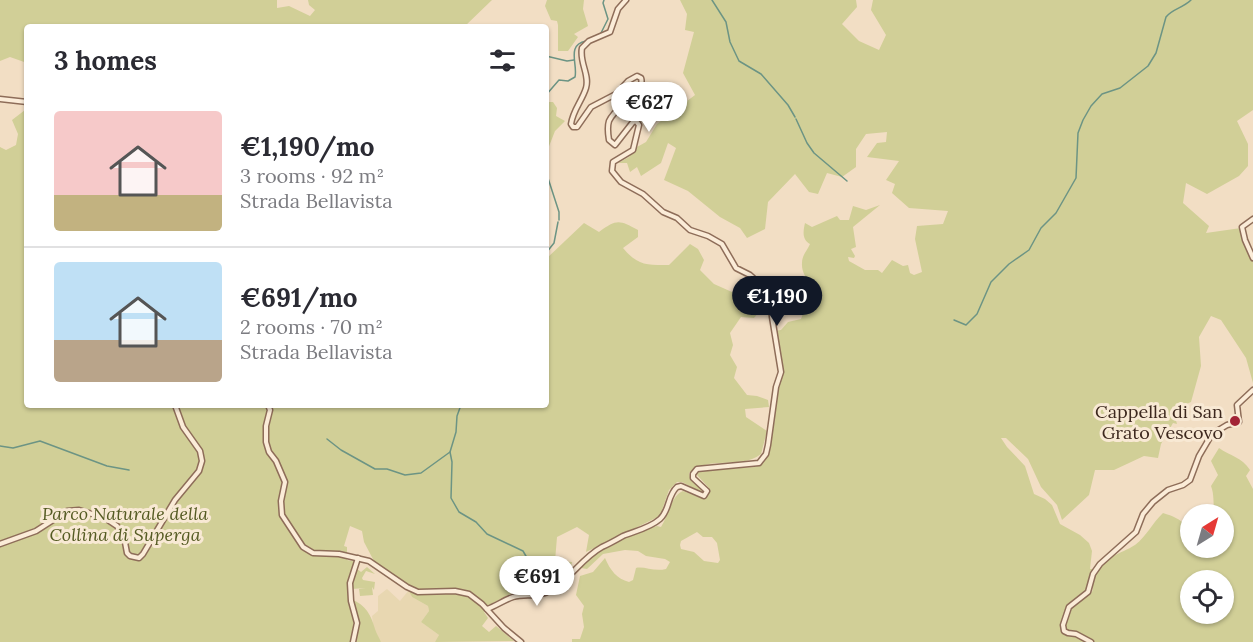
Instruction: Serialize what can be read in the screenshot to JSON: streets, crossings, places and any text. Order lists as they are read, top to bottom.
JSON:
{
  "parks": ["Parco Naturale della Collina di Superga"],
  "places": ["Cappella di San Grato Vescovo"],
  "north": "top right",
  "page": {
    "heading": "3 homes",
    "price": ["€627", "€1,190", "€691"],
    "list": [
      {
        "name": "€1,190/mo",
        "note": "3 rooms · 92 m² · Strada Bellavista"
      },
      {
        "name": "€691/mo",
        "note": "2 rooms · 70 m² · Strada Bellavista"
      }
    ]
  }
}
